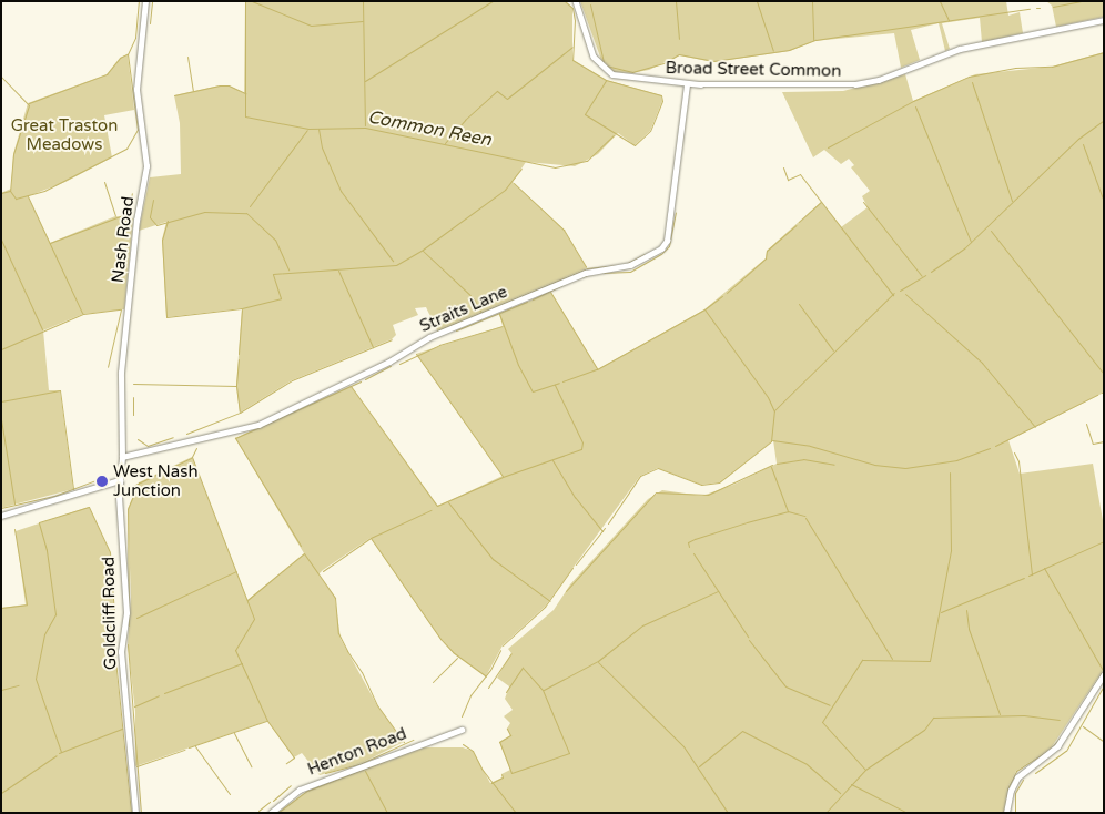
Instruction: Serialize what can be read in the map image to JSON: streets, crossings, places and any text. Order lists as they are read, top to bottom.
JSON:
{
  "streets": {
    "street": [
      "Broad Street Common",
      "Nash Road",
      "Straits Lane",
      "Goldcliff Road",
      "Henton Road"
    ]
  },
  "crossings": [
    ["Broad Street Common", "Straits Lane"],
    ["Nash Road", "Straits Lane"],
    ["Nash Road", "Goldcliff Road"]
  ],
  "water": ["Common Reen"],
  "parks": ["Great Traston Meadows"],
  "places": ["West Nash Junction"]
}
